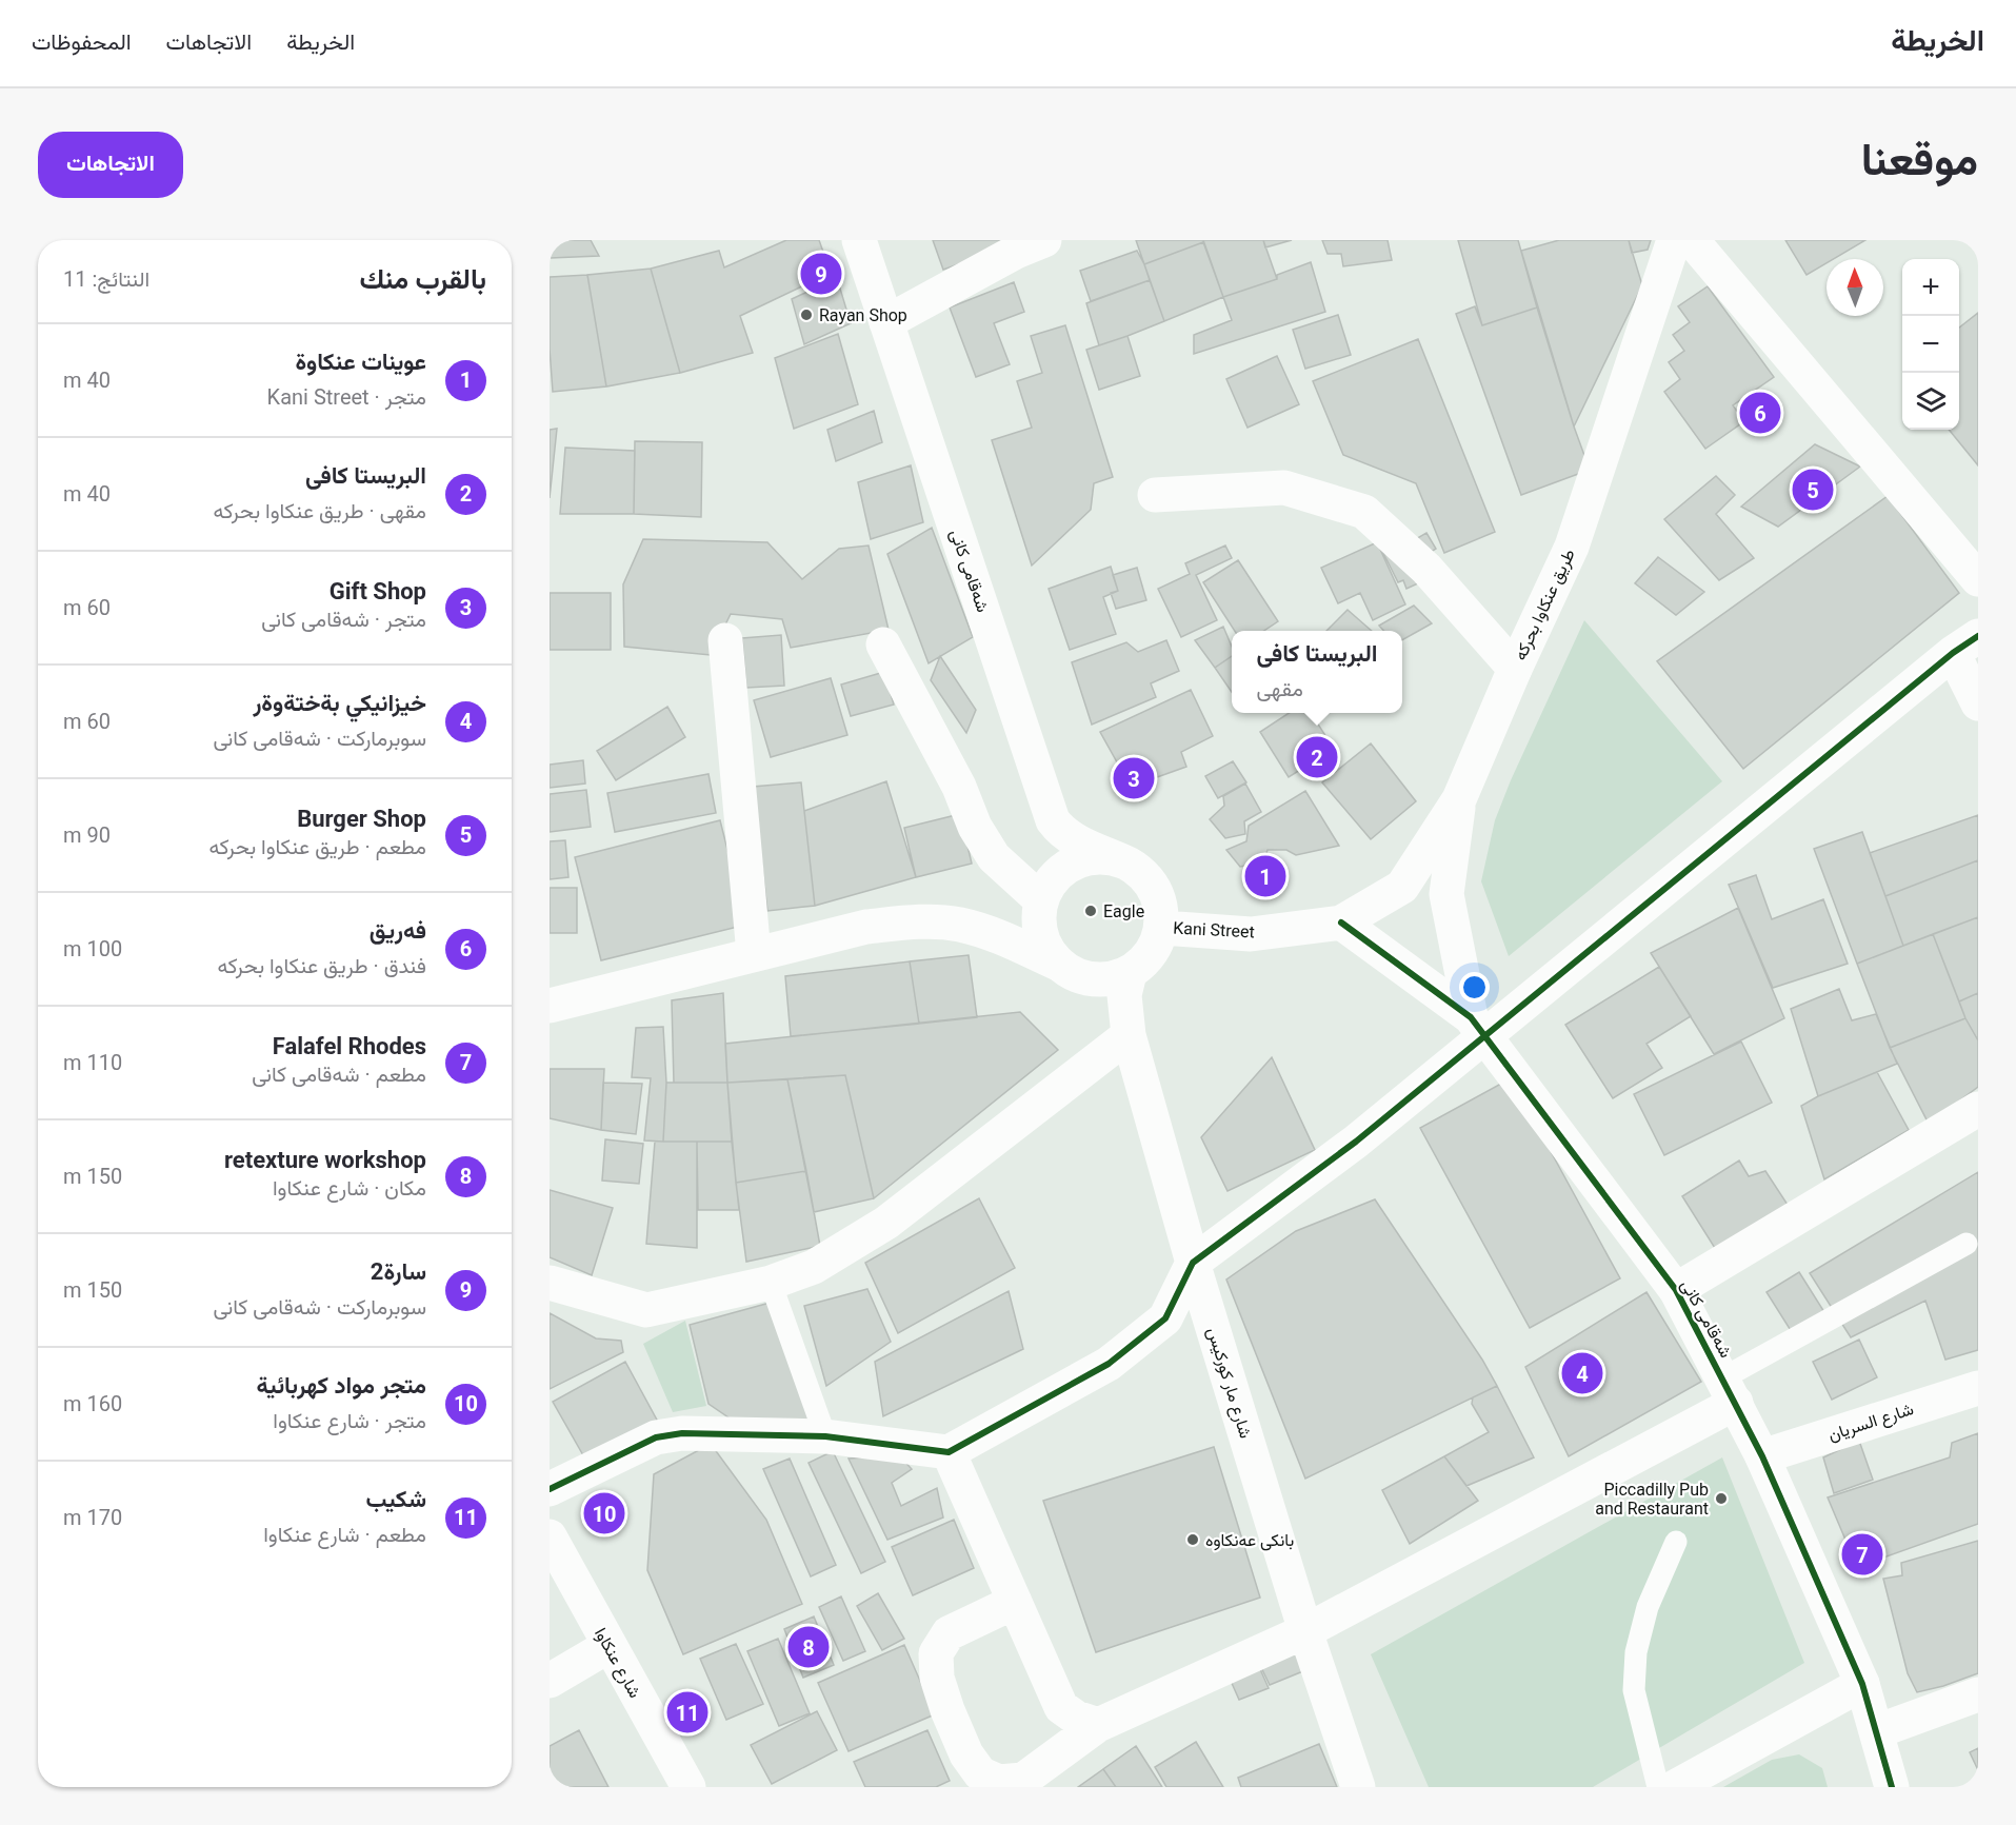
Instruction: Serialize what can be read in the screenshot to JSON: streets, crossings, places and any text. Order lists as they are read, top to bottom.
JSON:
{
  "streets": {
    "street": [
      "شەقامی کانی",
      "طريق عنكاوا بحركه",
      "Kani Street",
      "شارع مار كوركيس",
      "شارع السريان",
      "شارع عنكاوا"
    ]
  },
  "crossings": [
    ["شەقامی کانی", "طريق عنكاوا بحركه"],
    ["شەقامی کانی", "Kani Street"],
    ["شەقامی کانی", "شارع مار كوركيس"],
    ["شەقامی کانی", "شارع السريان"],
    ["طريق عنكاوا بحركه", "Kani Street"],
    ["Kani Street", "شارع مار كوركيس"]
  ],
  "places": [
    "Rayan Shop",
    "Eagle",
    "Piccadilly Pub and Restaurant",
    "بانکی عەنکاوە"
  ],
  "north": "top",
  "page": {
    "header": "الخريطة",
    "nav": ["الخريطة", "الاتجاهات", "المحفوظات"],
    "title": "موقعنا",
    "buttons": "الاتجاهات",
    "heading": ["بالقرب منك", "النتائج: 11"],
    "pins": [
      "9",
      "6",
      "5",
      "2",
      "3",
      "1",
      "4",
      "10",
      "7",
      "8",
      "11"
    ],
    "map_buttons": ["+", "−"],
    "list": [
      {
        "mark": "1",
        "name": "عوينات عنكاوة",
        "note": "متجر · Kani Street",
        "value": "40 m"
      },
      {
        "mark": "2",
        "name": "البریستا كافی",
        "note": "مقهى · طريق عنكاوا بحركه",
        "value": "40 m"
      },
      {
        "mark": "3",
        "name": "Gift Shop",
        "note": "متجر · شەقامی کانی",
        "value": "60 m"
      },
      {
        "mark": "4",
        "name": "خيزانيكي بةختةوةر",
        "note": "سوبرماركت · شەقامی کانی",
        "value": "60 m"
      },
      {
        "mark": "5",
        "name": "Burger Shop",
        "note": "مطعم · طريق عنكاوا بحركه",
        "value": "90 m"
      },
      {
        "mark": "6",
        "name": "فەریق",
        "note": "فندق · طريق عنكاوا بحركه",
        "value": "100 m"
      },
      {
        "mark": "7",
        "name": "Falafel Rhodes",
        "note": "مطعم · شەقامی کانی",
        "value": "110 m"
      },
      {
        "mark": "8",
        "name": "retexture workshop",
        "note": "مكان · شارع عنكاوا",
        "value": "150 m"
      },
      {
        "mark": "9",
        "name": "سارة2",
        "note": "سوبرماركت · شەقامی کانی",
        "value": "150 m"
      },
      {
        "mark": "10",
        "name": "متجر مواد كهربائية",
        "note": "متجر · شارع عنكاوا",
        "value": "160 m"
      },
      {
        "mark": "11",
        "name": "شكيب",
        "note": "مطعم · شارع عنكاوا",
        "value": "170 m"
      }
    ],
    "popup": ["البریستا كافی", "مقهى"]
  }
}
